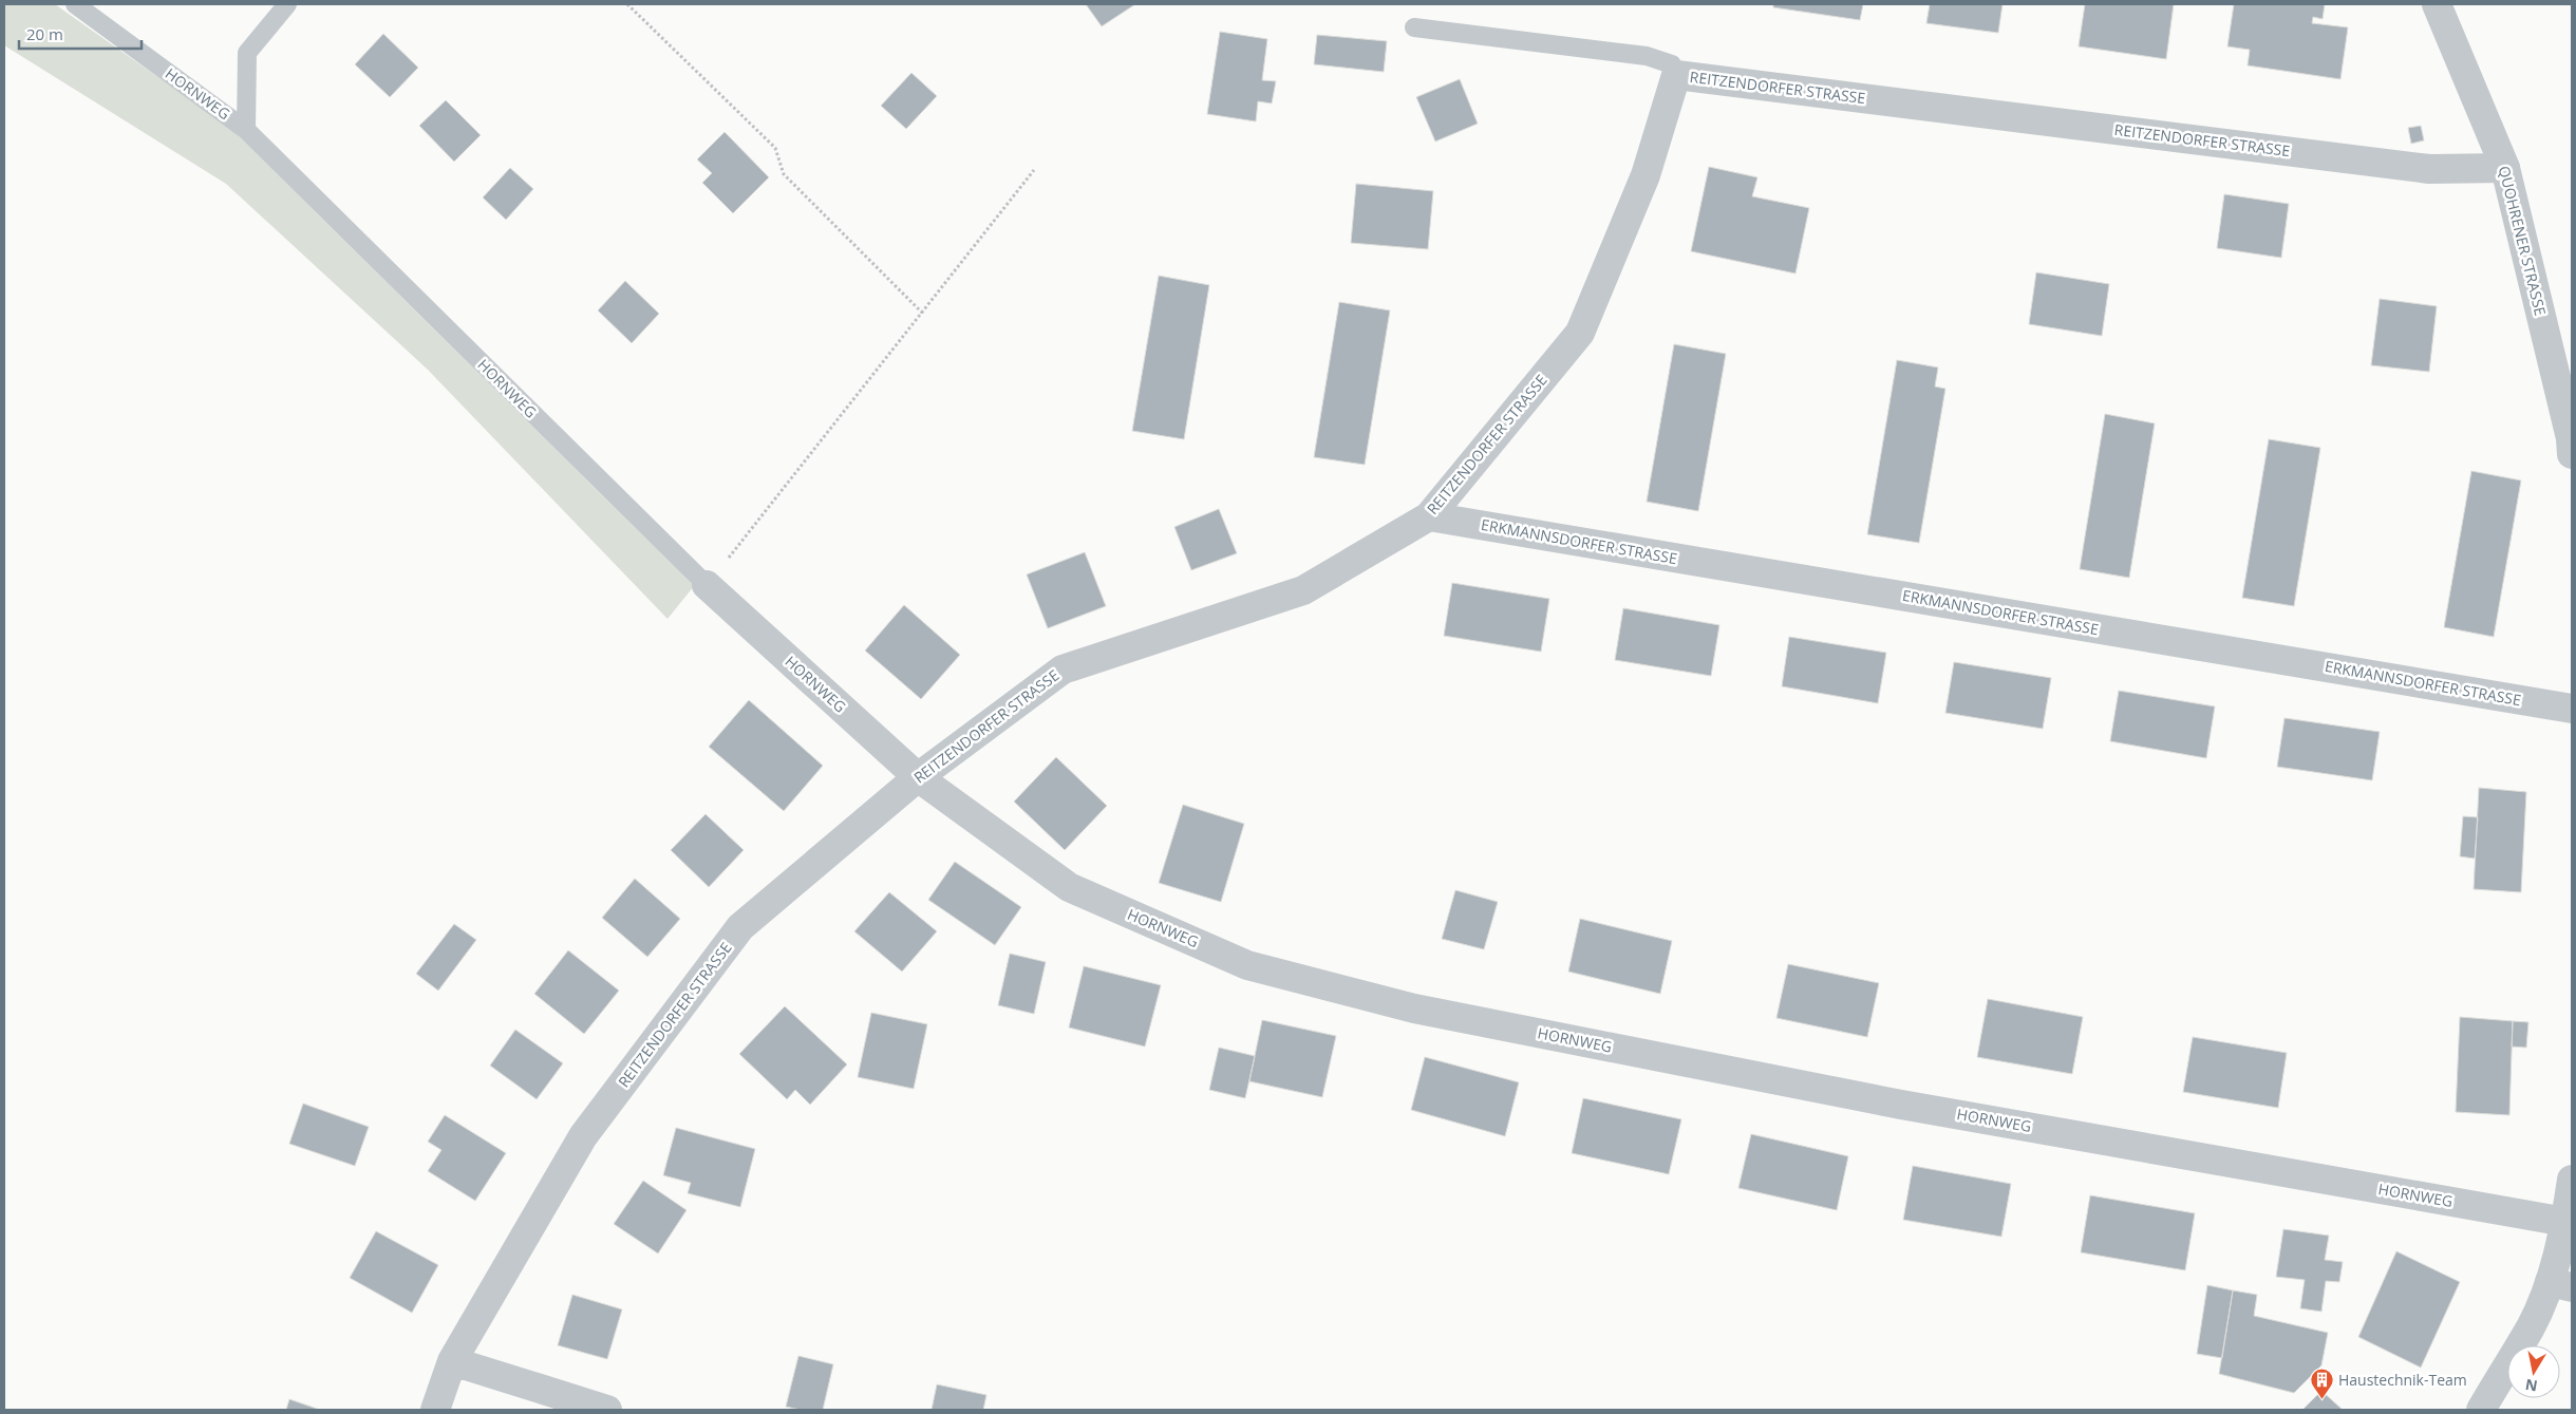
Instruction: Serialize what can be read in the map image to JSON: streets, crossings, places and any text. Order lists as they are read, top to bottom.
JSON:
{
  "streets": {
    "street": [
      "REITZENDORFER STRASSE",
      "HORNWEG",
      "QUOHRENER STRASSE",
      "ERKMANNSDORFER STRASSE"
    ]
  },
  "crossings": [
    ["REITZENDORFER STRASSE", "HORNWEG"],
    ["REITZENDORFER STRASSE", "QUOHRENER STRASSE"],
    ["REITZENDORFER STRASSE", "ERKMANNSDORFER STRASSE"]
  ],
  "places": {
    "building": ["Haustechnik-Team"]
  },
  "scale_bar": "20 m",
  "north": "bottom"
}
